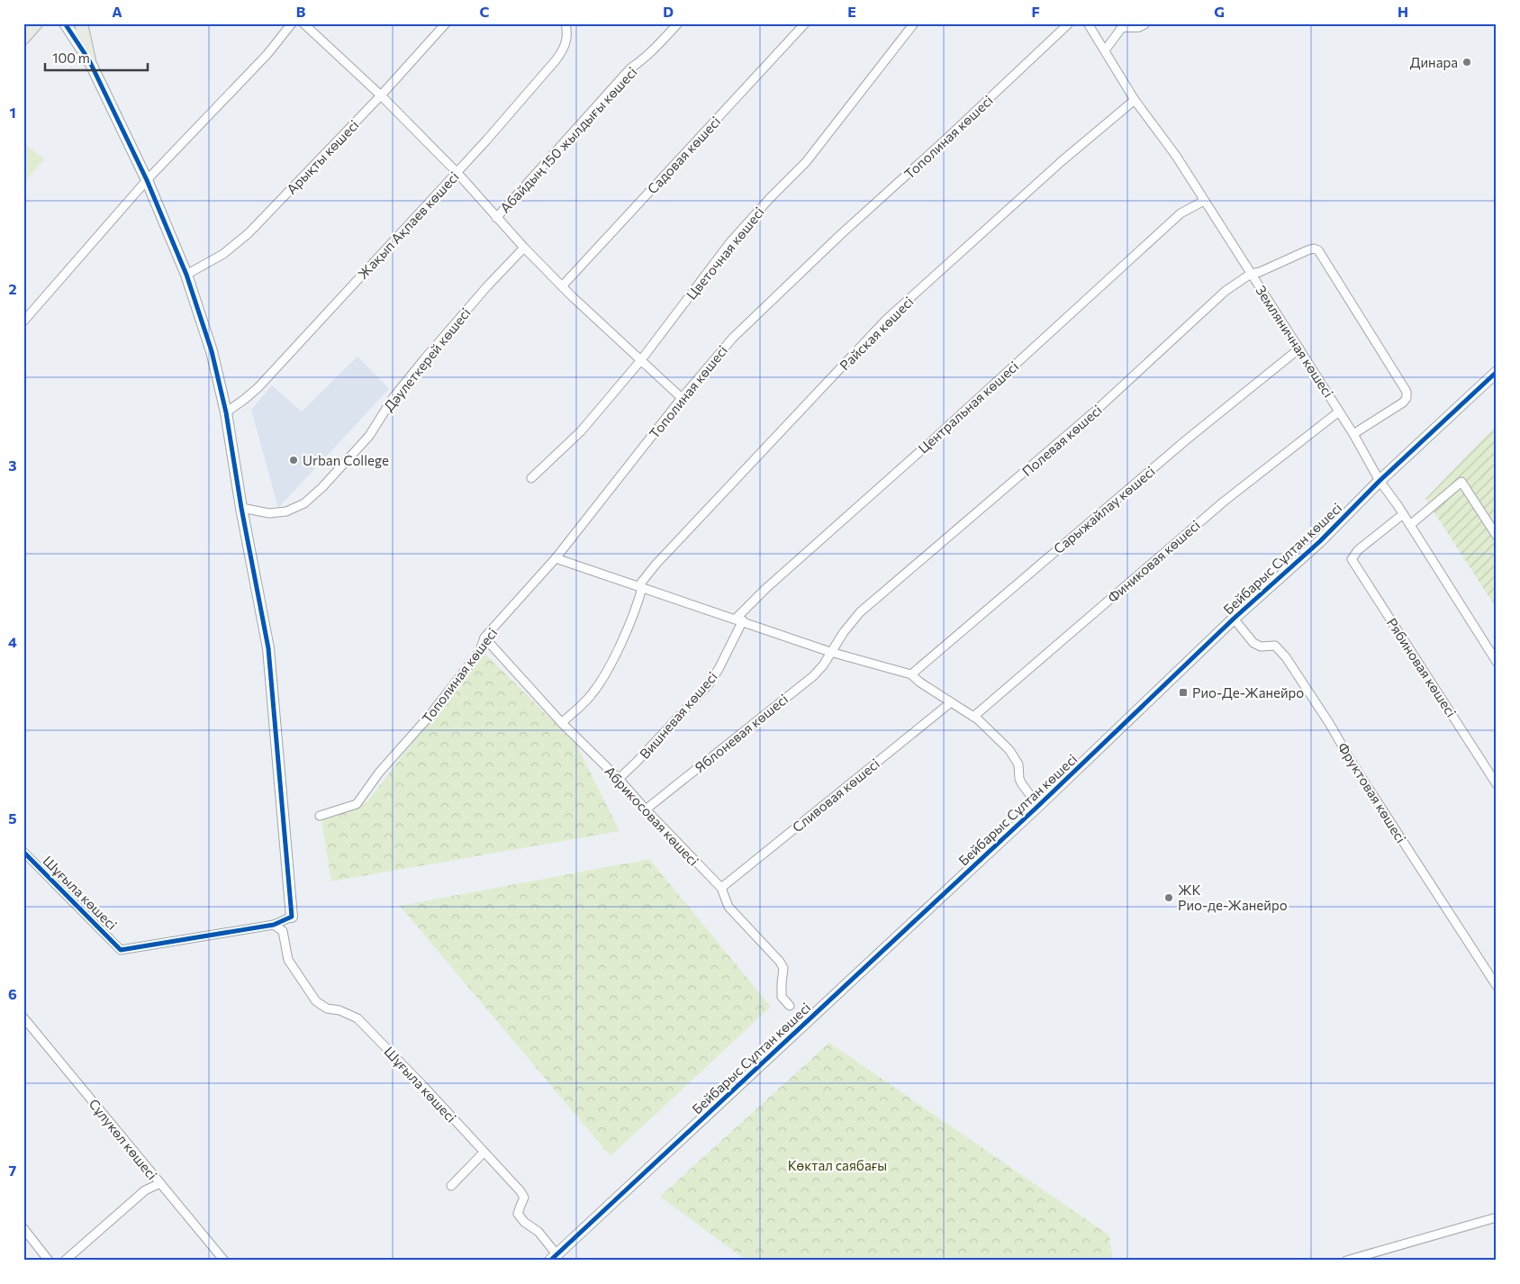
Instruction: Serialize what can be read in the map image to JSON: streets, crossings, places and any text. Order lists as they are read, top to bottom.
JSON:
{
  "streets": {
    "street": [
      "Тополиная көшесі",
      "Абайдың 150 жылдығы көшесі",
      "Садовая көшесі",
      "Арықты көшесі",
      "Жақып Ақпаев көшесі",
      "Цветочная көшесі",
      "Райская көшесі",
      "Земляничная көшесі",
      "Дәулеткерей көшесі",
      "Центральная көшесі",
      "Полевая көшесі",
      "Сарыжайлау көшесі",
      "Бейбарыс Сұлтан көшесі",
      "Финиковая көшесі",
      "Рябиновая көшесі",
      "Вишневая көшесі",
      "Яблоневая көшесі",
      "Фруктовая көшесі",
      "Сливовая көшесі",
      "Абрикосовая көшесі",
      "Шұғыла көшесі",
      "Сұлукөл көшесі"
    ]
  },
  "crossings": [
    ["Тополиная көшесі", "Абрикосовая көшесі"],
    ["Райская көшесі", "Земляничная көшесі"],
    ["Райская көшесі", "Абрикосовая көшесі"],
    ["Земляничная көшесі", "Центральная көшесі"],
    ["Земляничная көшесі", "Полевая көшесі"],
    ["Земляничная көшесі", "Сарыжайлау көшесі"],
    ["Земляничная көшесі", "Бейбарыс Сұлтан көшесі"],
    ["Земляничная көшесі", "Финиковая көшесі"],
    ["Земляничная көшесі", "Рябиновая көшесі"],
    ["Центральная көшесі", "Вишневая көшесі"],
    ["Полевая көшесі", "Яблоневая көшесі"],
    ["Бейбарыс Сұлтан көшесі", "Фруктовая көшесі"],
    ["Бейбарыс Сұлтан көшесі", "Шұғыла көшесі"],
    ["Вишневая көшесі", "Абрикосовая көшесі"],
    ["Яблоневая көшесі", "Абрикосовая көшесі"],
    ["Сливовая көшесі", "Абрикосовая көшесі"]
  ],
  "parks": ["Көктал саябағы"],
  "places": {
    "other": ["Динара", "Urban College", "ЖК Рио-де-Жанейро"],
    "transit": ["Рио-Де-Жанейро"]
  },
  "scale_bar": "100 m",
  "grid": {
    "columns": [
      "A",
      "B",
      "C",
      "D",
      "E",
      "F",
      "G",
      "H"
    ],
    "rows": [
      "1",
      "2",
      "3",
      "4",
      "5",
      "6",
      "7"
    ]
  }
}
